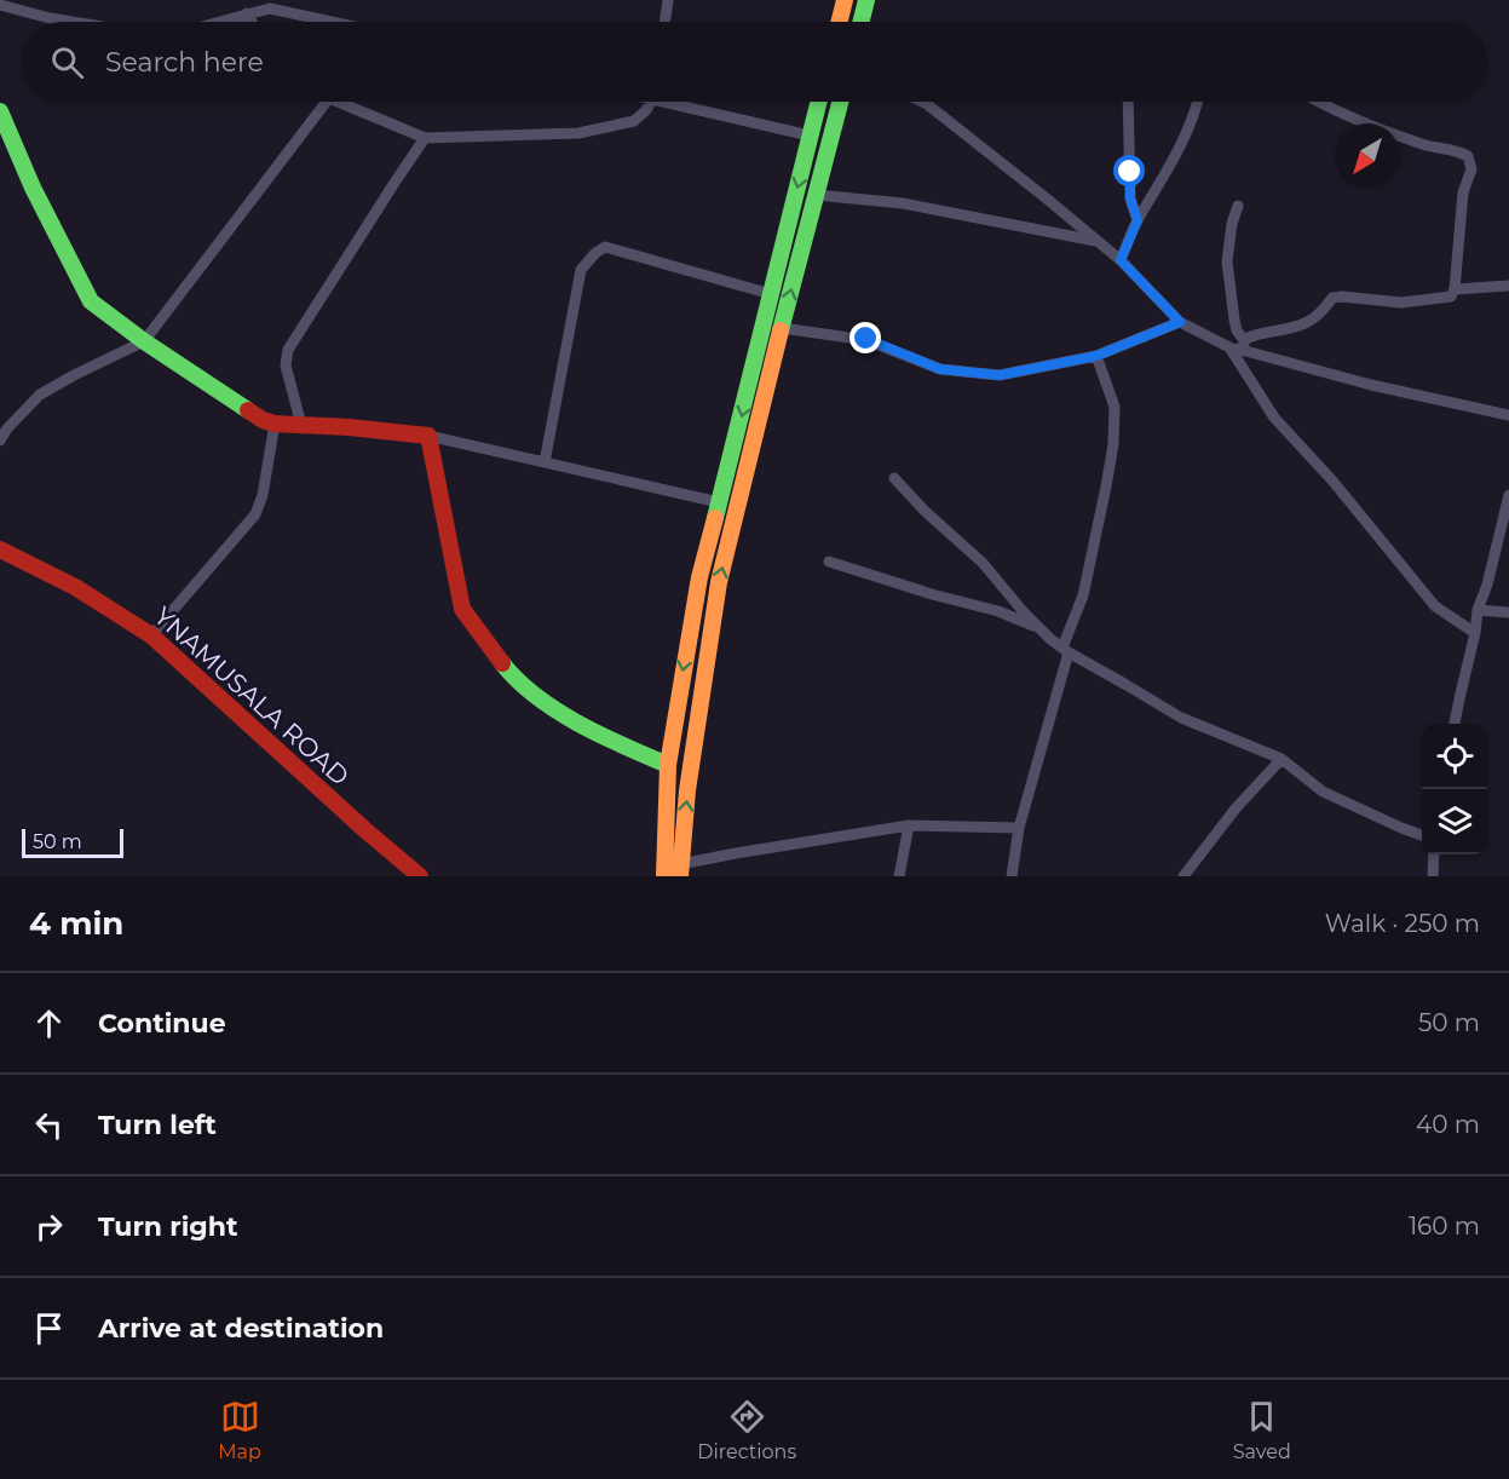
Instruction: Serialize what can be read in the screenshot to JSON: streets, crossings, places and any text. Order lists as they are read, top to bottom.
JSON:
{
  "streets": {
    "street": ["YNAMUSALA ROAD"]
  },
  "scale_bar": "50 m",
  "north": "bottom left",
  "page": {
    "search": "Search here",
    "scale": "50 m",
    "heading": ["4 min", "Walk · 250 m"],
    "list": [
      ["Continue", "50 m"],
      ["Turn left", "40 m"],
      ["Turn right", "160 m"],
      "Arrive at destination"
    ],
    "nav": ["Map", "Directions", "Saved"]
  }
}
